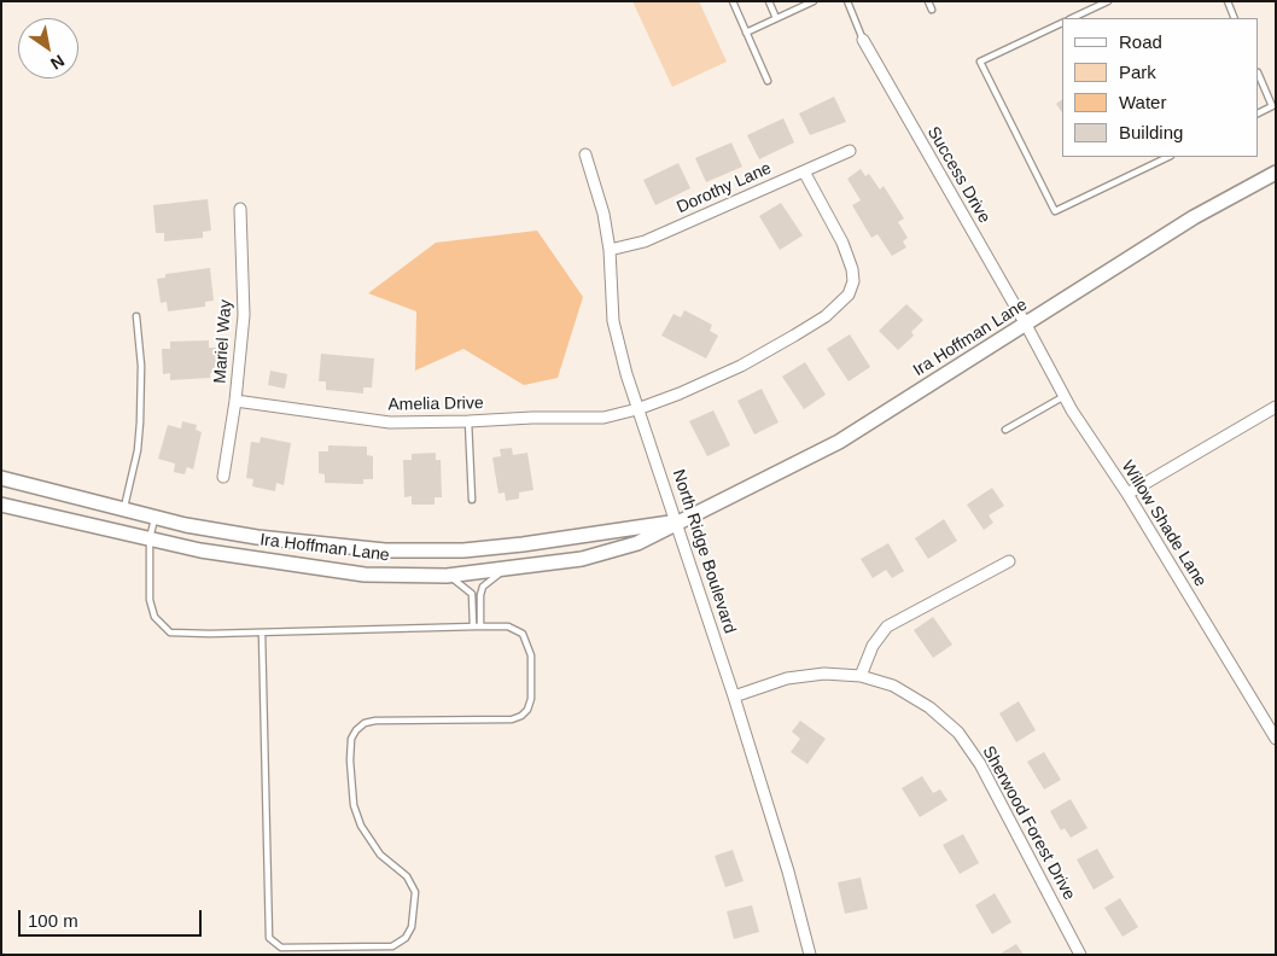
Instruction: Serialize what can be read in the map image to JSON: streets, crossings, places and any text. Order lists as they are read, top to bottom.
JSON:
{
  "streets": {
    "main road": ["Ira Hoffman Lane"],
    "street": [
      "Success Drive",
      "Dorothy Lane",
      "Mariel Way",
      "Amelia Drive",
      "Willow Shade Lane",
      "North Ridge Boulevard",
      "Sherwood Forest Drive"
    ]
  },
  "crossings": [
    ["Success Drive", "Ira Hoffman Lane"],
    ["Success Drive", "Willow Shade Lane"],
    ["Dorothy Lane", "Amelia Drive"],
    ["Dorothy Lane", "North Ridge Boulevard"],
    ["Ira Hoffman Lane", "Willow Shade Lane"],
    ["Ira Hoffman Lane", "North Ridge Boulevard"],
    ["Mariel Way", "Amelia Drive"],
    ["Amelia Drive", "North Ridge Boulevard"],
    ["North Ridge Boulevard", "Sherwood Forest Drive"]
  ],
  "legend": [
    "Road",
    "Park",
    "Water",
    "Building"
  ],
  "scale_bar": "100 m",
  "north": "bottom right"
}
